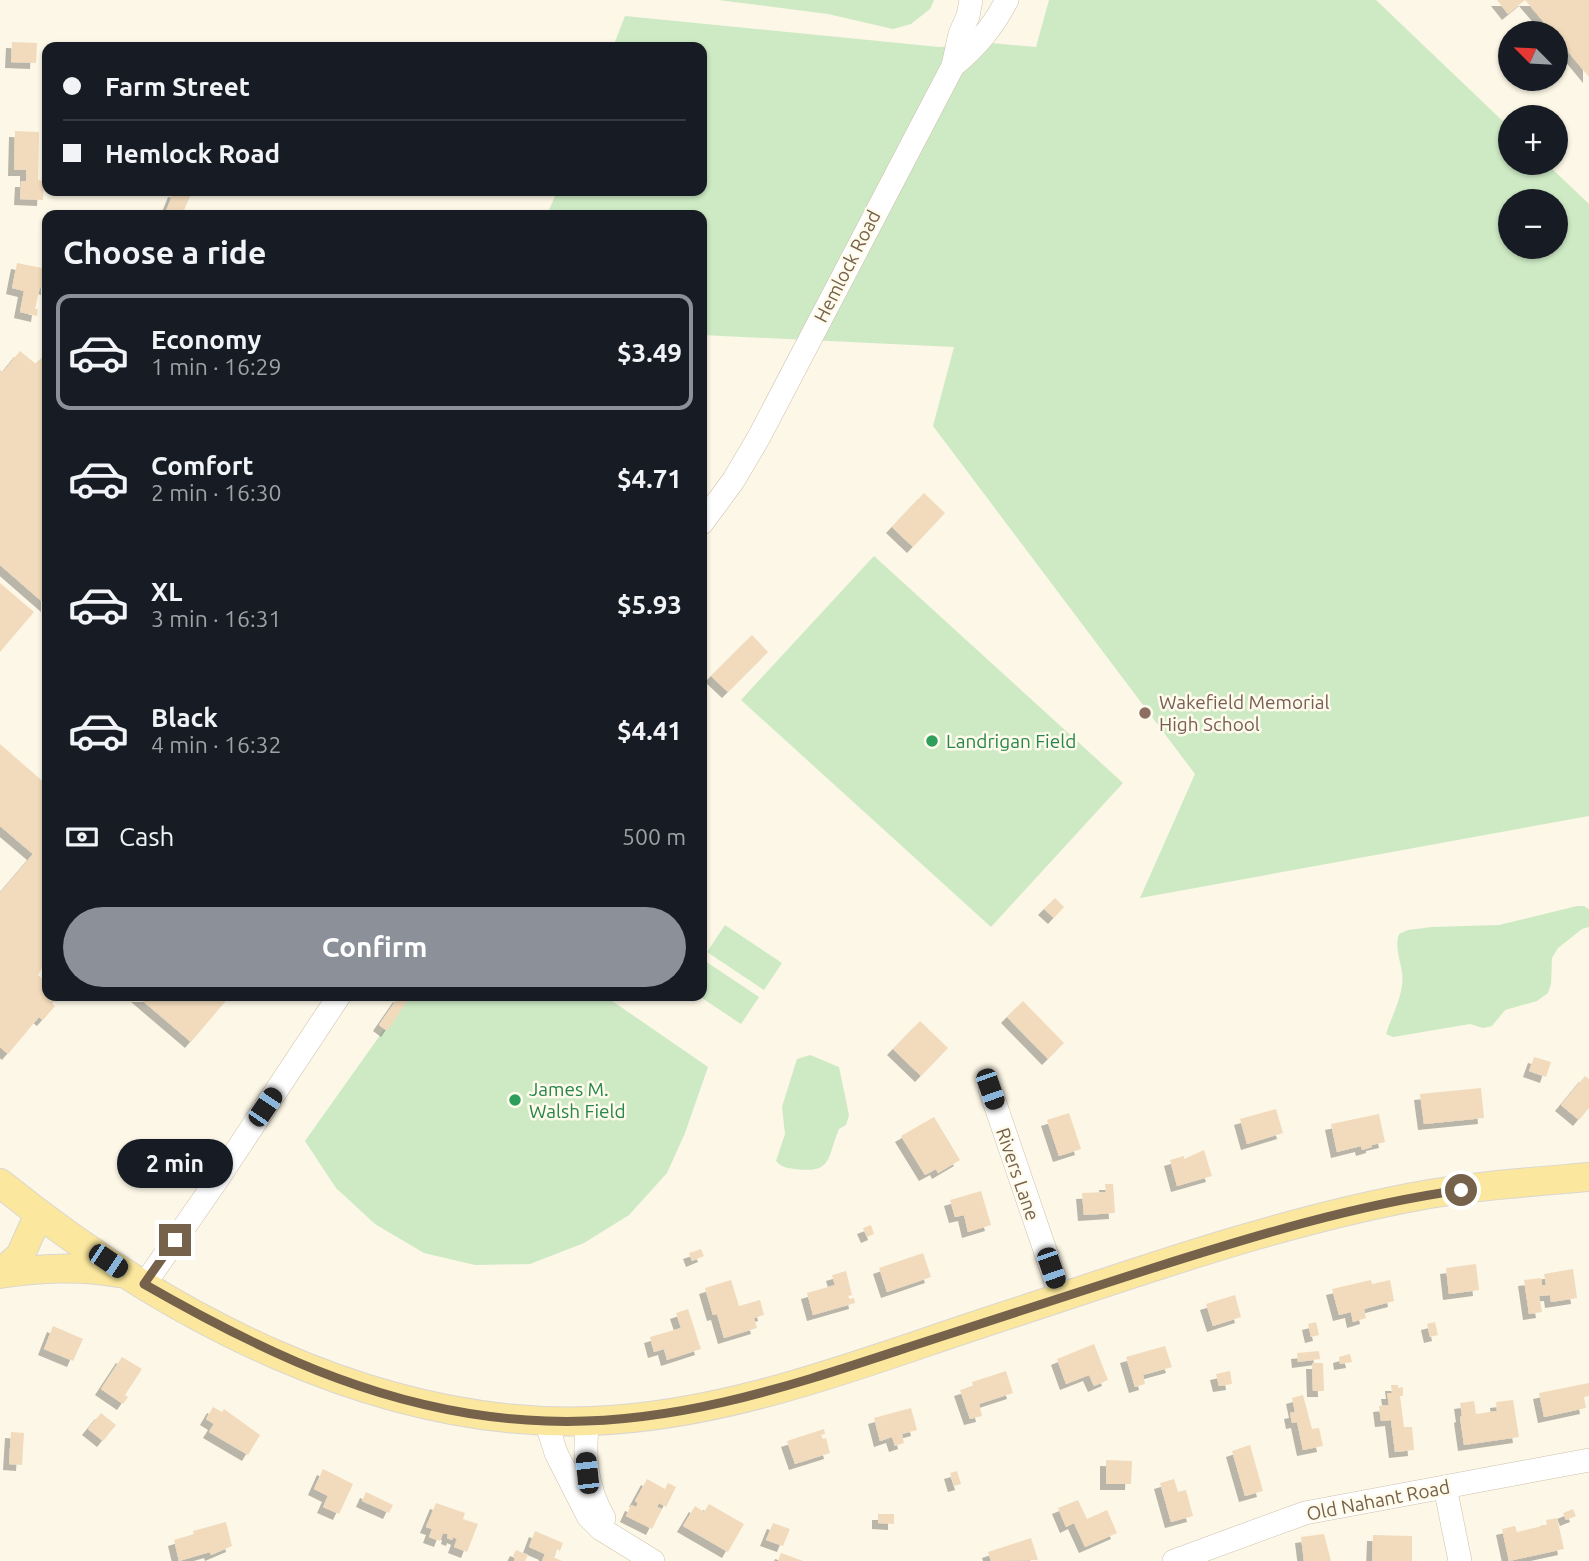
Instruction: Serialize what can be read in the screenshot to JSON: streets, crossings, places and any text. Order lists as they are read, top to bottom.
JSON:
{
  "streets": {
    "street": ["Hemlock Road", "Rivers Lane", "Old Nahant Road"]
  },
  "places": ["Wakefield Memorial High School", "Landrigan Field", "James M. Walsh Field"],
  "north": "top left",
  "page": {
    "map_buttons": ["+", "−"],
    "banner": ["Farm Street", "Hemlock Road"],
    "heading": "Choose a ride",
    "list": [
      {
        "name": "Economy",
        "note": "1 min · 16:29",
        "value": "$3.49"
      },
      {
        "name": "Comfort",
        "note": "2 min · 16:30",
        "value": "$4.71"
      },
      {
        "name": "XL",
        "note": "3 min · 16:31",
        "value": "$5.93"
      },
      {
        "name": "Black",
        "note": "4 min · 16:32",
        "value": "$4.41"
      }
    ],
    "pay": ["Cash", "500 m"],
    "buttons": "Confirm",
    "bubble": "2 min"
  }
}
